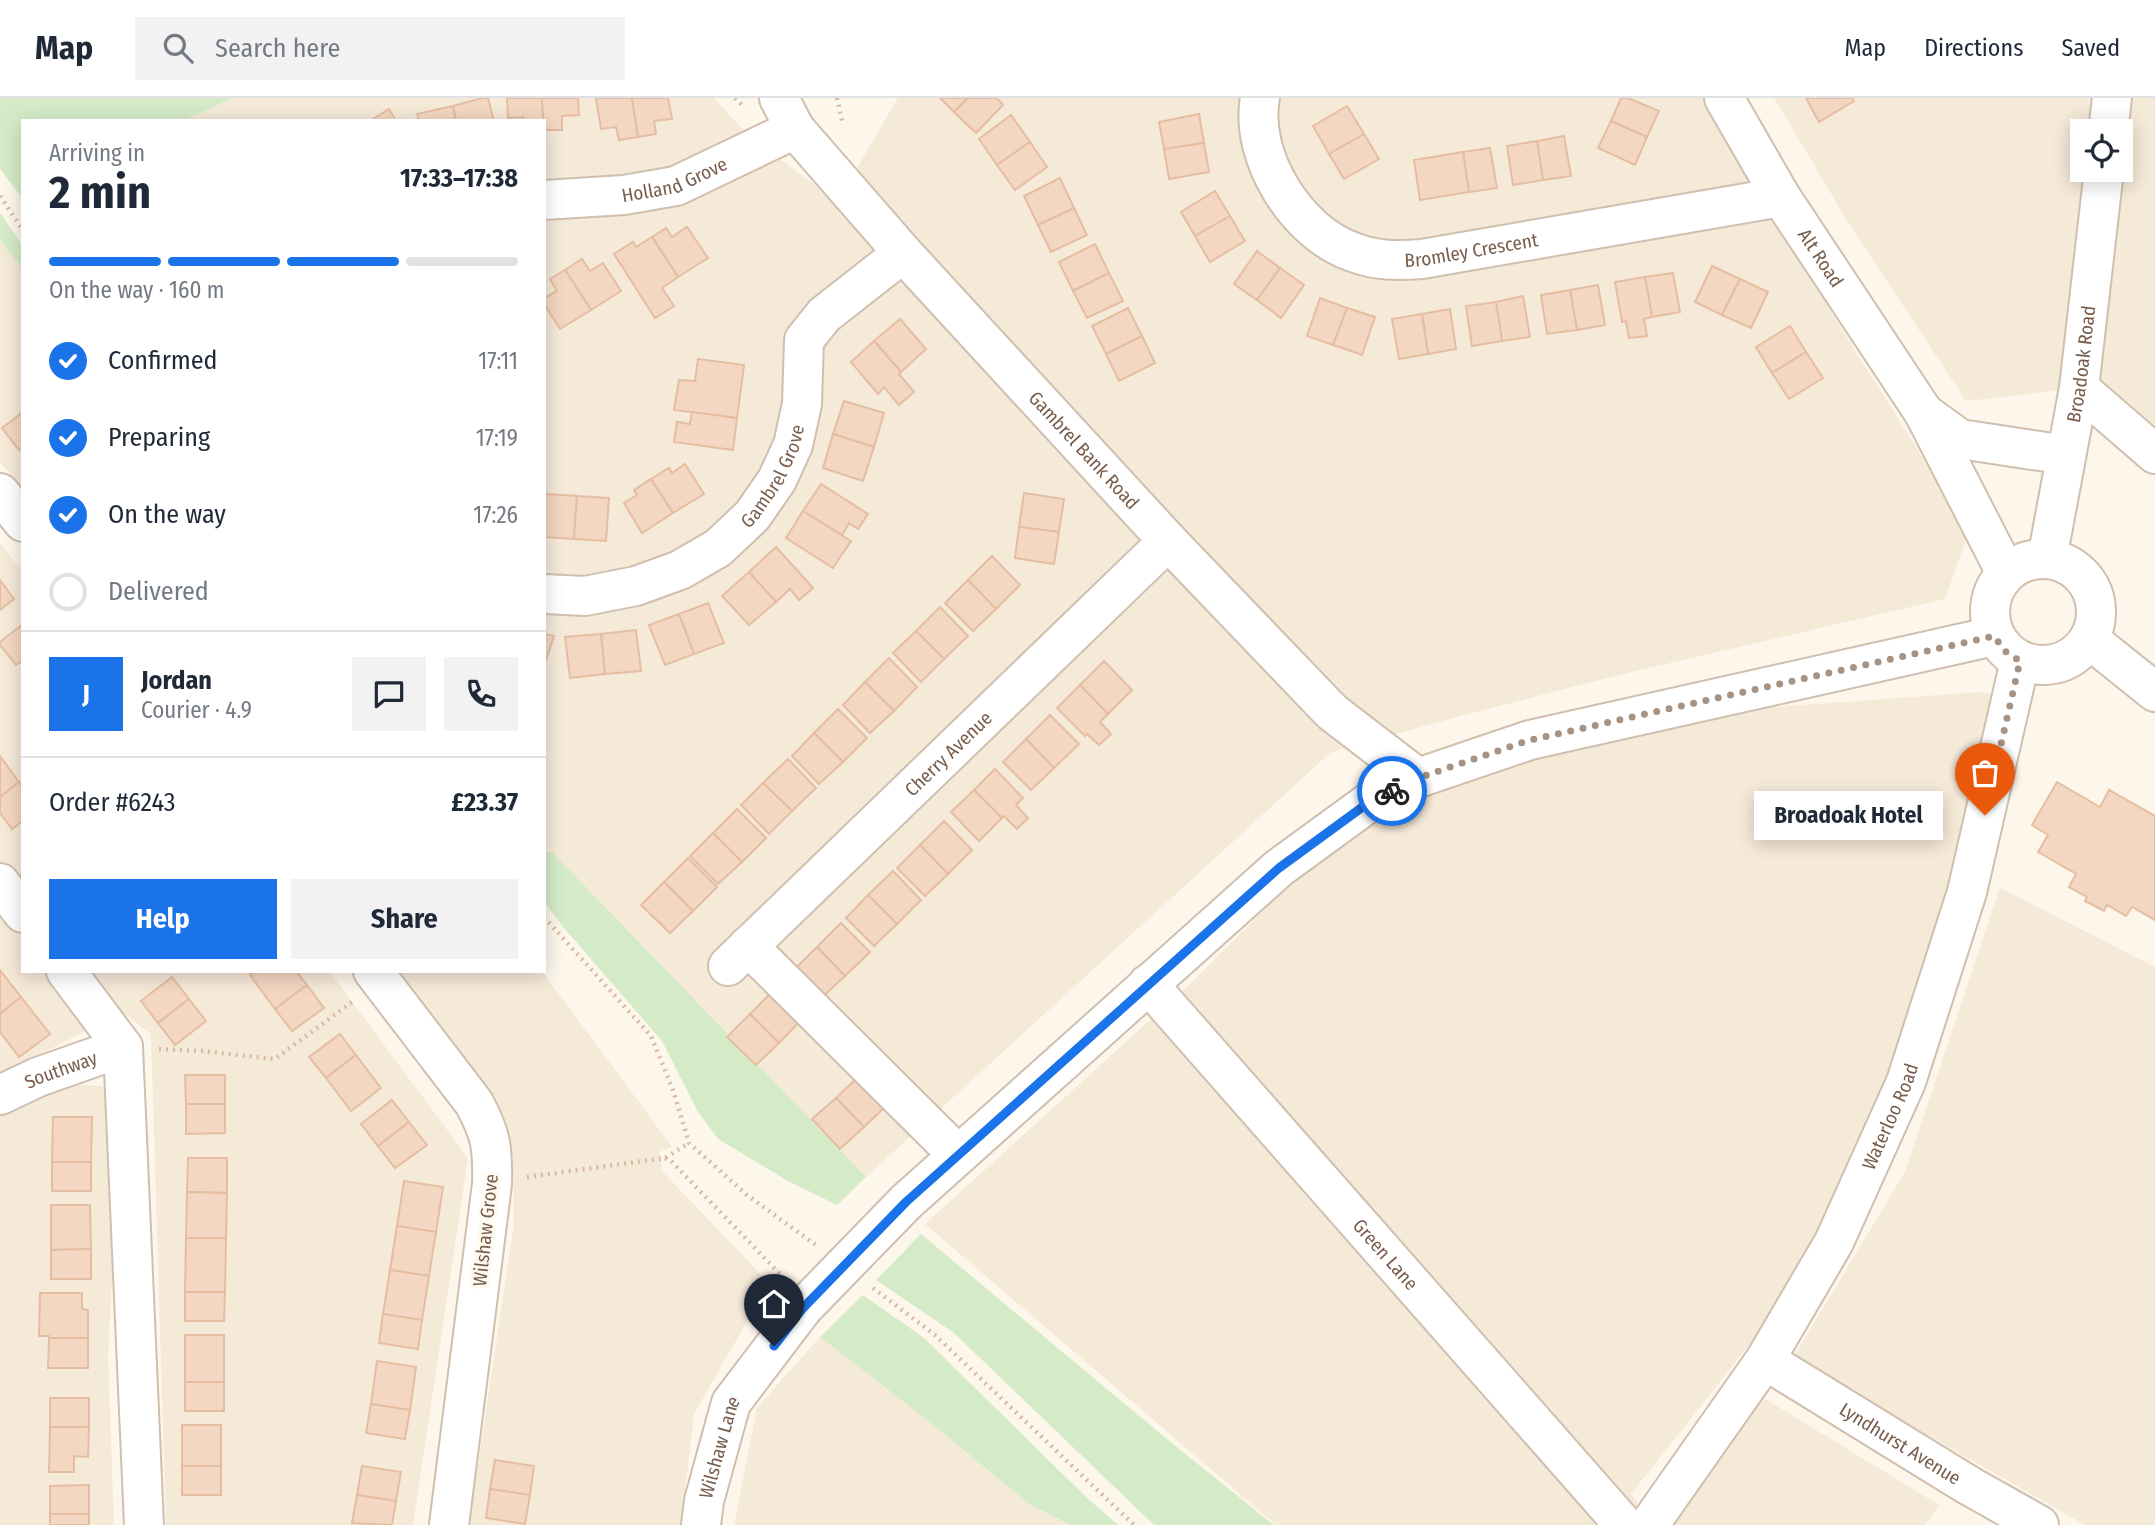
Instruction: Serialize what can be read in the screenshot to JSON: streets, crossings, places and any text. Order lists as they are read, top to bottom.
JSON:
{
  "streets": {
    "street": [
      "Holland Grove",
      "Bromley Crescent",
      "Alt Road",
      "Broadoak Road",
      "Gambrel Bank Road",
      "Gambrel Grove",
      "Cherry Avenue",
      "Southway",
      "Waterloo Road",
      "Wilshaw Grove",
      "Green Lane",
      "Lyndhurst Avenue",
      "Wilshaw Lane"
    ]
  },
  "crossings": [
    ["Holland Grove", "Gambrel Bank Road"],
    ["Bromley Crescent", "Alt Road"],
    ["Alt Road", "Broadoak Road"],
    ["Alt Road", "Waterloo Road"],
    ["Alt Road", "Wilshaw Lane"],
    ["Broadoak Road", "Waterloo Road"],
    ["Broadoak Road", "Wilshaw Lane"],
    ["Gambrel Bank Road", "Gambrel Grove"],
    ["Gambrel Bank Road", "Cherry Avenue"],
    ["Gambrel Bank Road", "Wilshaw Lane"],
    ["Cherry Avenue", "Wilshaw Lane"],
    ["Waterloo Road", "Lyndhurst Avenue"],
    ["Waterloo Road", "Wilshaw Lane"],
    ["Green Lane", "Wilshaw Lane"]
  ],
  "places": ["Broadoak Hotel"],
  "page": {
    "header": "Map",
    "search": "Search here",
    "nav": ["Map", "Directions", "Saved"],
    "heading": ["2 min", "Arriving in", "17:33–17:38"],
    "panel": [
      "Jordan",
      "Courier · 4.9",
      "Order #6243",
      "£23.37"
    ],
    "bar": "On the way · 160 m",
    "list": [
      ["Confirmed", "17:11"],
      ["Preparing", "17:19"],
      ["On the way", "17:26"],
      "Delivered"
    ],
    "round": "J",
    "bubble": "Broadoak Hotel",
    "buttons": ["Help", "Share"]
  }
}
